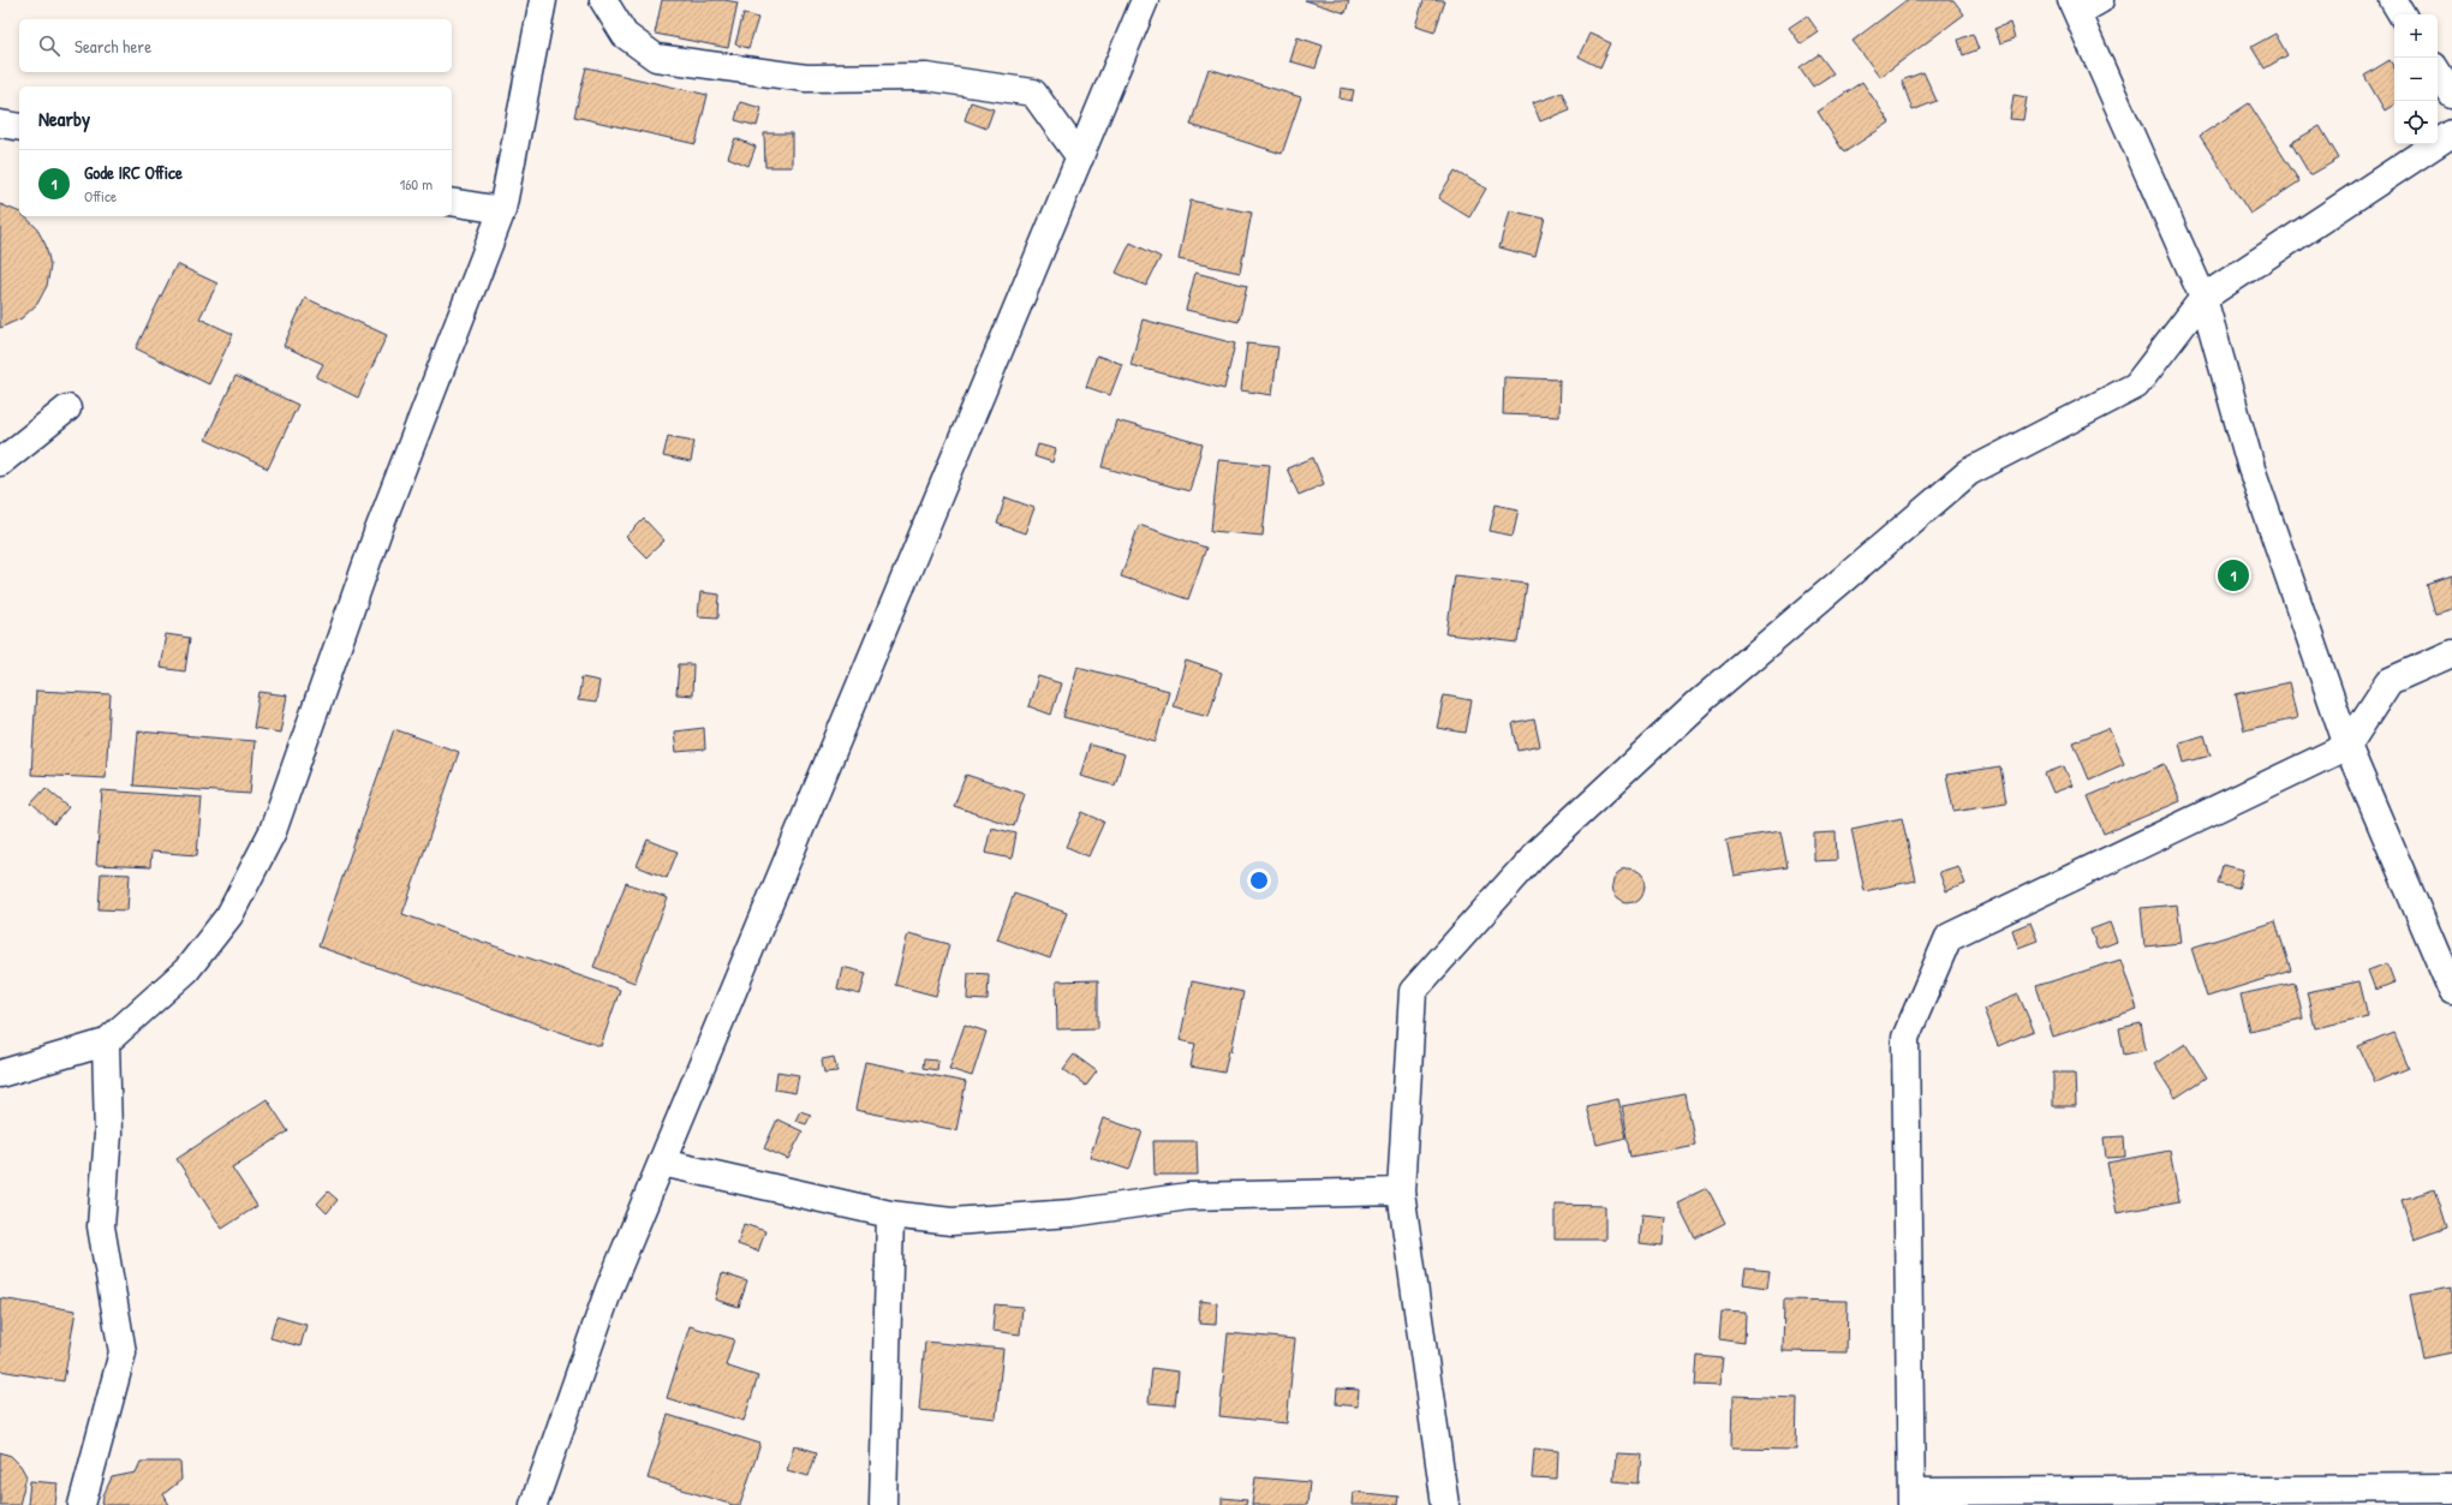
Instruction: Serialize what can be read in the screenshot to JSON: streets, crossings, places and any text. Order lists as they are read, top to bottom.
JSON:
{
  "page": {
    "map_buttons": ["+", "−"],
    "search": "Search here",
    "heading": "Nearby",
    "list": [
      {
        "mark": "1",
        "name": "Gode IRC Office",
        "note": "Office",
        "value": "160 m"
      }
    ],
    "pins": "1"
  }
}
